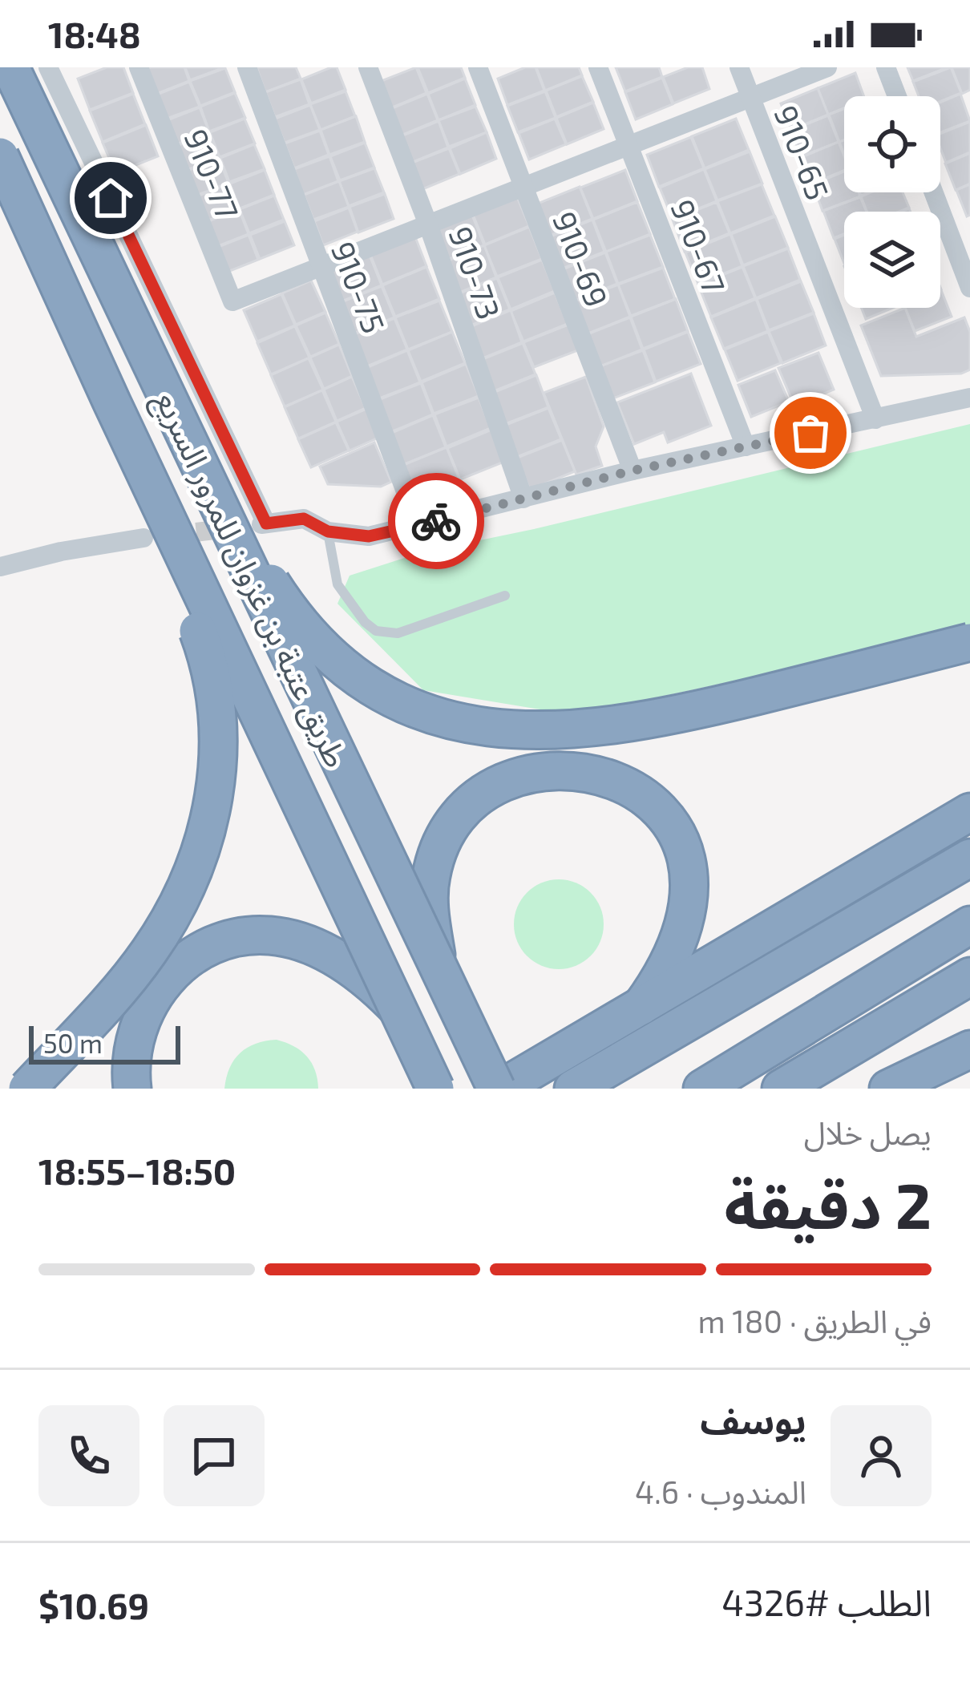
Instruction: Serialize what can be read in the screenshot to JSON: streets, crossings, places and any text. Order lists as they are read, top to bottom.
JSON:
{
  "streets": {
    "highway": ["طريق عتبة بن غزوان للمرور السريع"],
    "street": [
      "910-65",
      "910-77",
      "910-67",
      "910-69",
      "910-73",
      "910-75"
    ]
  },
  "crossings": [
    ["910-77", "910-75"]
  ],
  "scale_bar": "50 m",
  "page": {
    "status": "18:48",
    "scale": "50 m",
    "heading": ["2 دقيقة", "يصل خلال", "18:50–18:55"],
    "panel": [
      "يوسف",
      "المندوب · 4.6",
      "الطلب #4326",
      "$10.69"
    ],
    "bar": "في الطريق · 180 m"
  }
}
